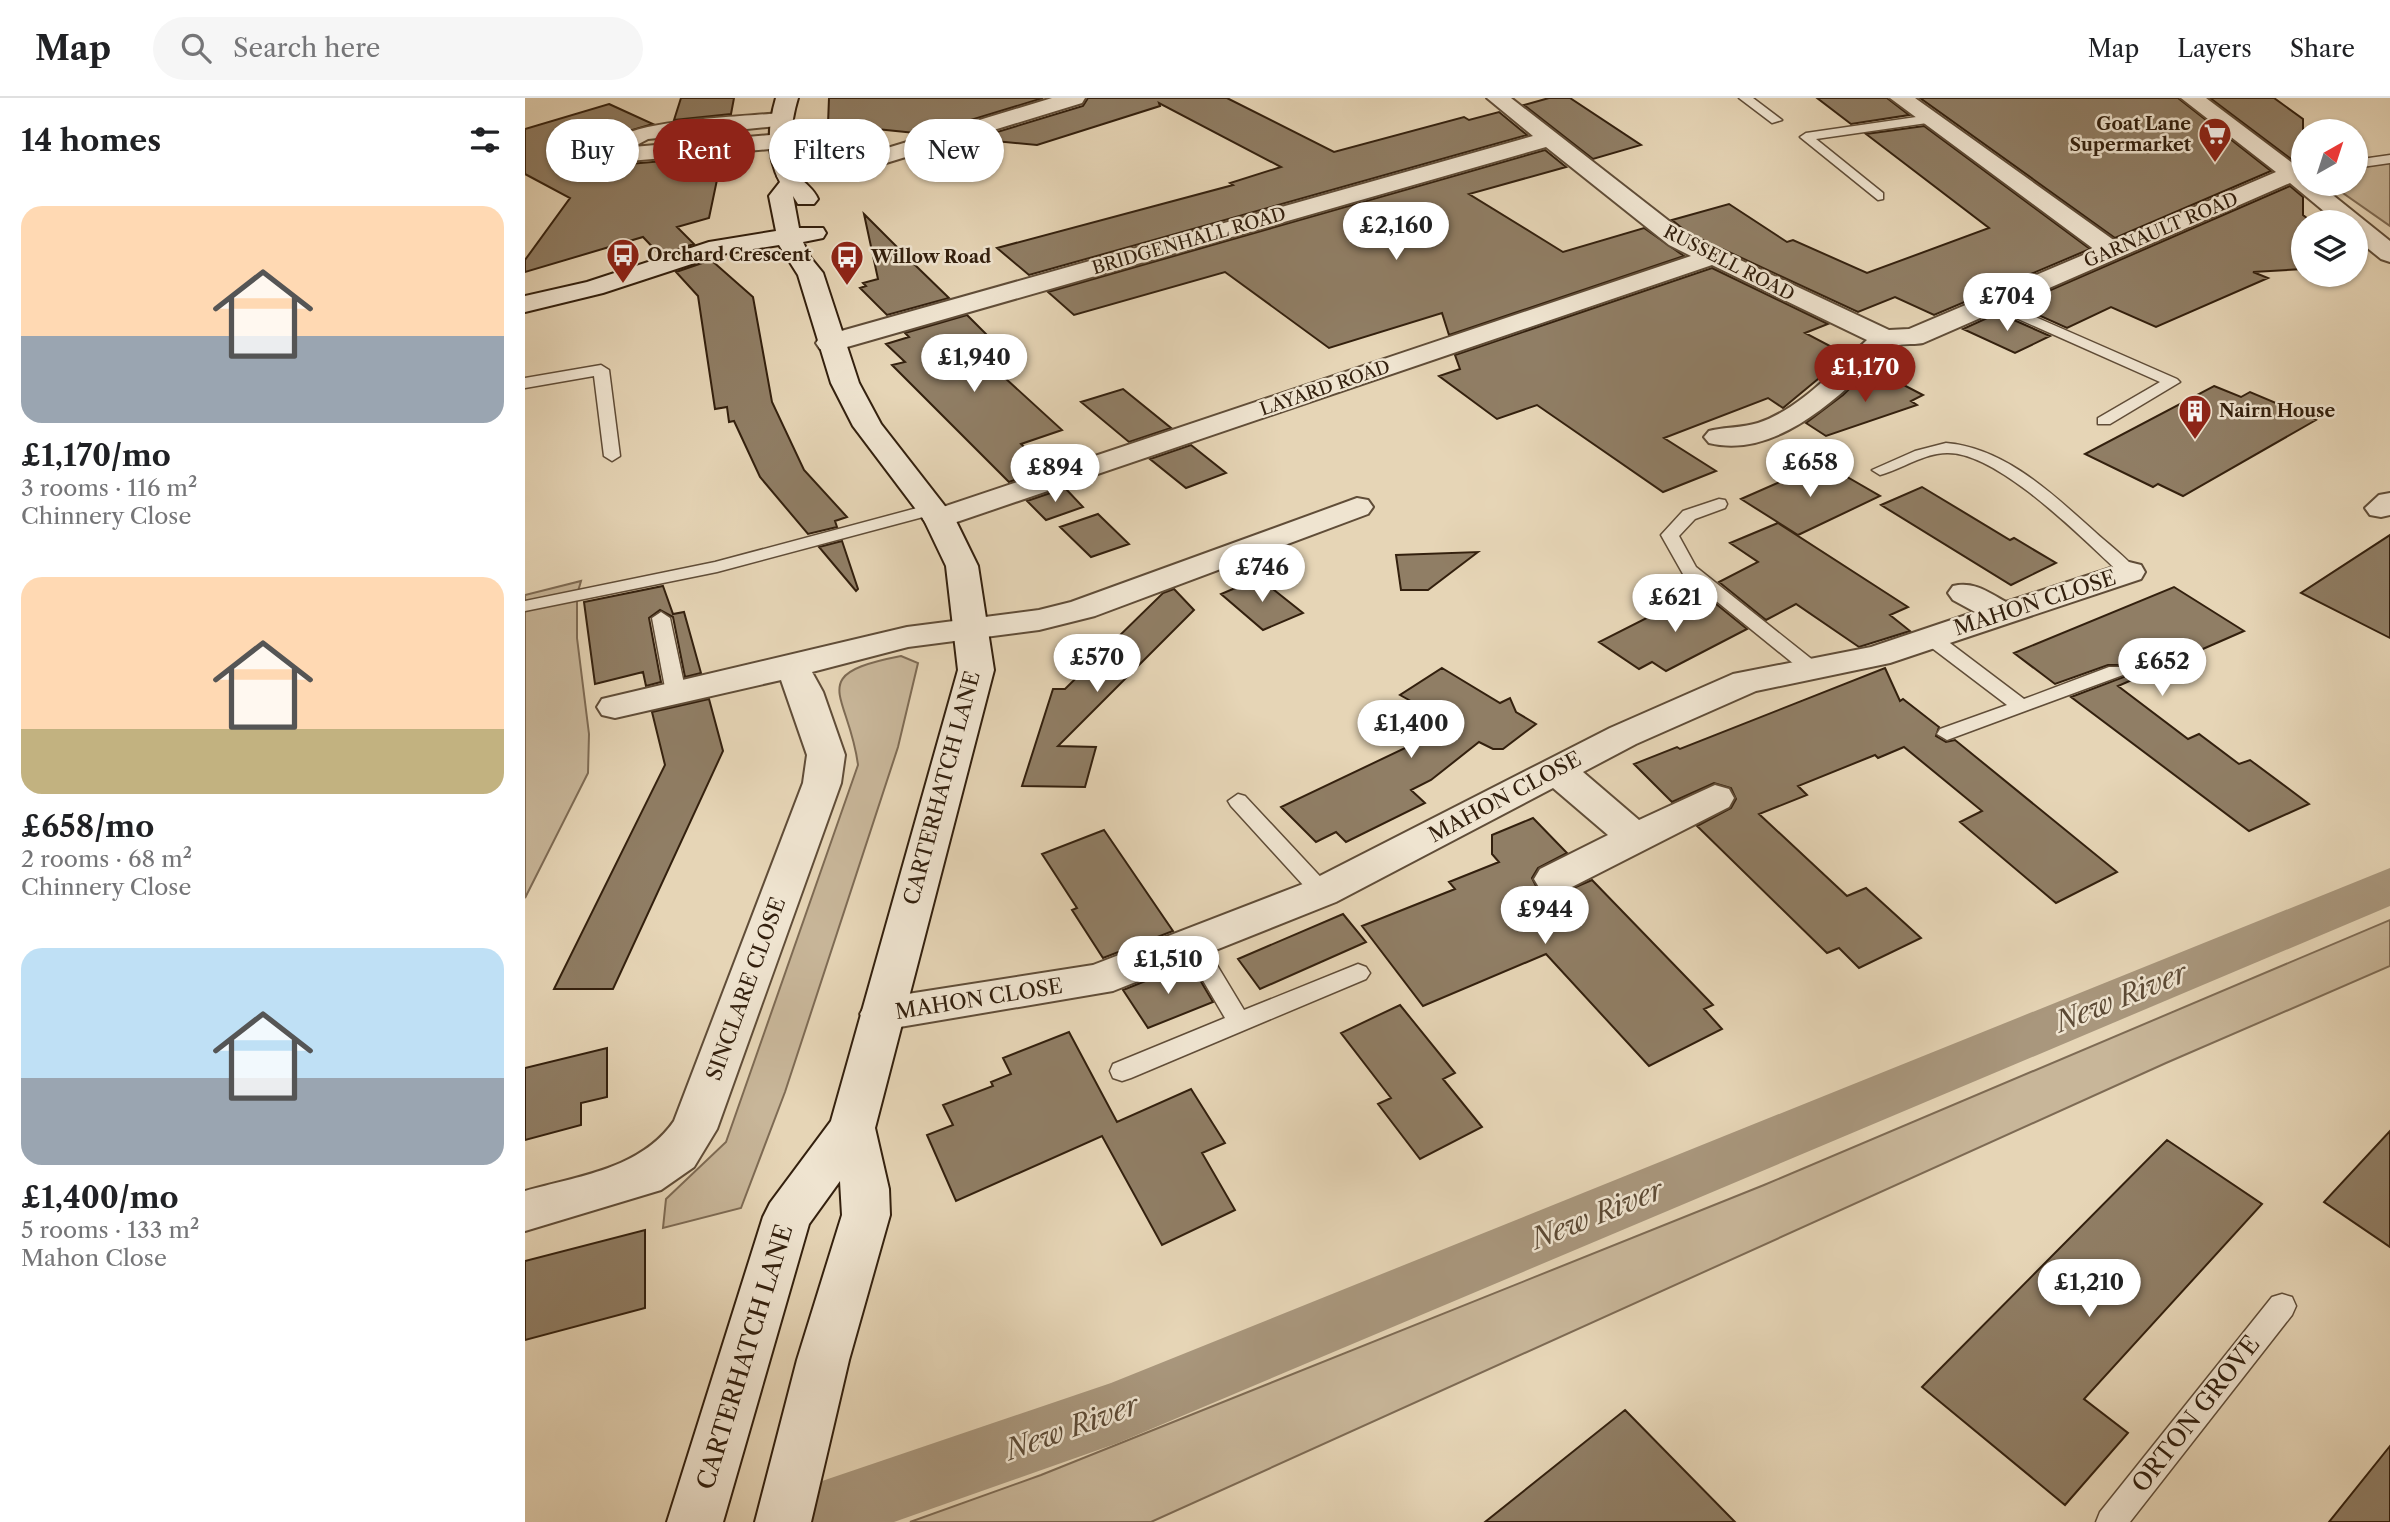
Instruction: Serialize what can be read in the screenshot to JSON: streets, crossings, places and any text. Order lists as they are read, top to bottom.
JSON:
{
  "streets": {
    "street": [
      "GARNAULT ROAD",
      "BRIDGENHALL ROAD",
      "RUSSELL ROAD",
      "LAYARD ROAD",
      "MAHON CLOSE",
      "CARTERHATCH LANE",
      "SINCLARE CLOSE"
    ],
    "lane": ["ORTON GROVE"]
  },
  "crossings": [
    ["GARNAULT ROAD", "RUSSELL ROAD"],
    ["BRIDGENHALL ROAD", "RUSSELL ROAD"],
    ["BRIDGENHALL ROAD", "CARTERHATCH LANE"],
    ["RUSSELL ROAD", "LAYARD ROAD"],
    ["LAYARD ROAD", "CARTERHATCH LANE"],
    ["MAHON CLOSE", "CARTERHATCH LANE"]
  ],
  "water": ["New River"],
  "places": {
    "supermarket": ["Goat Lane Supermarket"],
    "bus stop": ["Orchard Crescent", "Willow Road"],
    "building": ["Nairn House"]
  },
  "north": "top right",
  "page": {
    "header": "Map",
    "search": "Search here",
    "nav": ["Map", "Layers", "Share"],
    "heading": "14 homes",
    "chip": [
      "Buy",
      "Rent",
      "Filters",
      "New"
    ],
    "list": [
      {
        "name": "£1,170/mo",
        "note": "3 rooms · 116 m² · Chinnery Close"
      },
      {
        "name": "£658/mo",
        "note": "2 rooms · 68 m² · Chinnery Close"
      },
      {
        "name": "£1,400/mo",
        "note": "5 rooms · 133 m² · Mahon Close"
      }
    ],
    "price": [
      "£2,160",
      "£704",
      "£1,940",
      "£1,170",
      "£658",
      "£894",
      "£746",
      "£621",
      "£570",
      "£652",
      "£1,400",
      "£944",
      "£1,510",
      "£1,210"
    ]
  }
}
